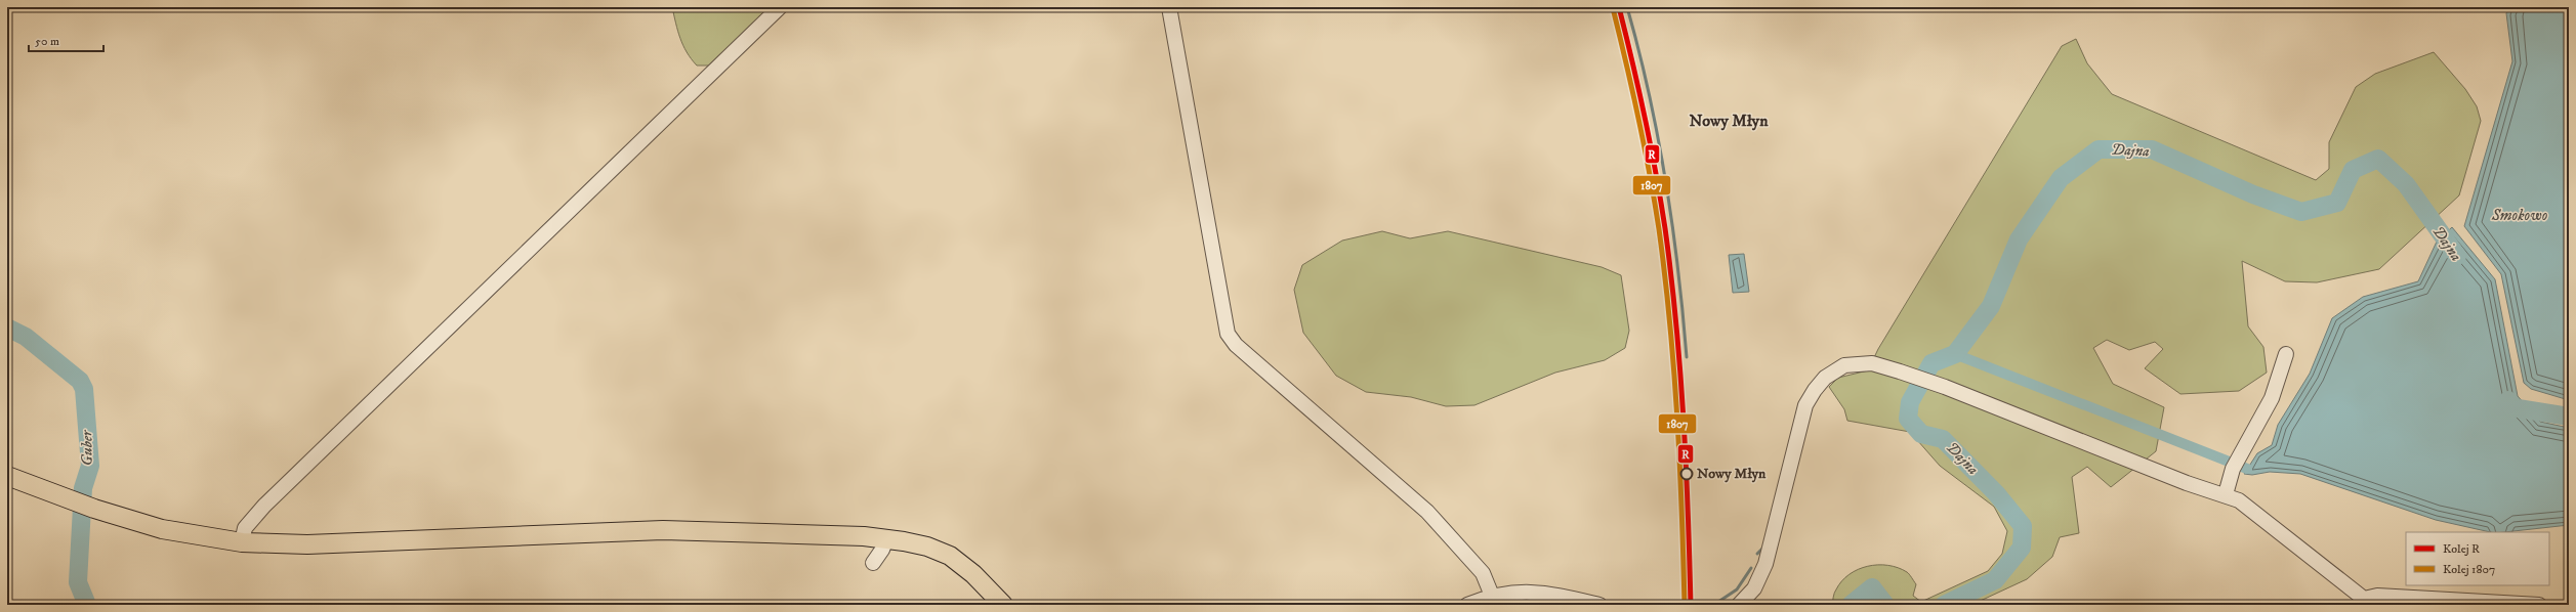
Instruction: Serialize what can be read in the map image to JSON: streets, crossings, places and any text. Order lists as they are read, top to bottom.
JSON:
{
  "districts": ["Nowy Młyn"],
  "water": ["Dajna", "Smokowo", "Guber"],
  "places": ["Nowy Młyn"],
  "lines": ["rail line R", "rail line 1807"],
  "legend": ["Kolej R", "Kolej 1807"],
  "scale_bar": "50 m"
}
